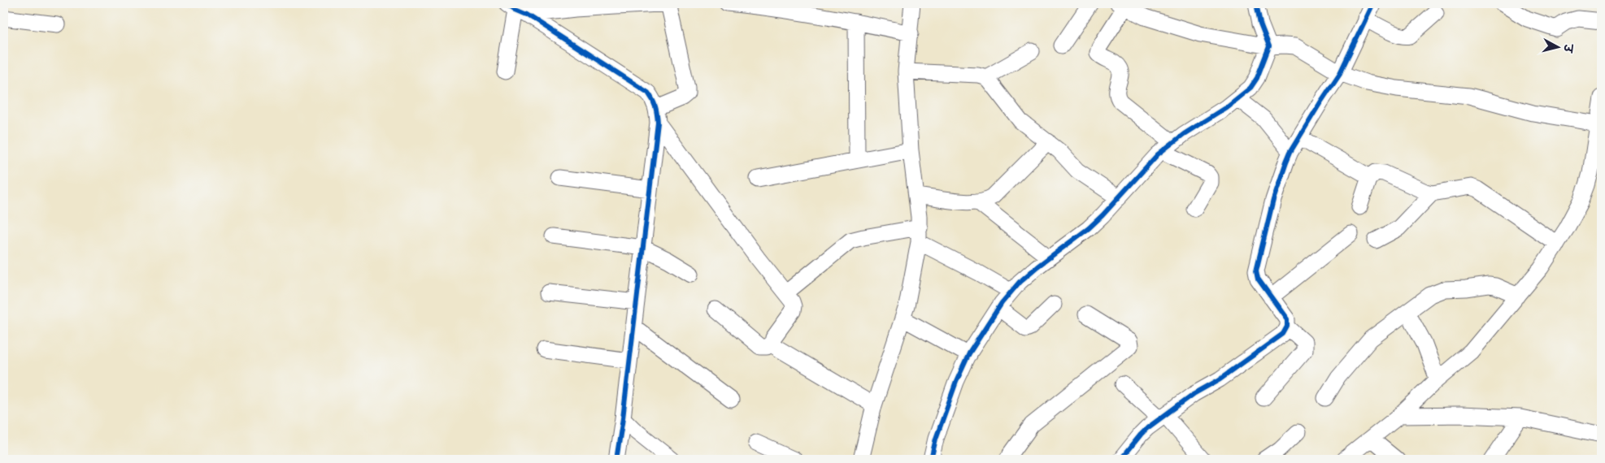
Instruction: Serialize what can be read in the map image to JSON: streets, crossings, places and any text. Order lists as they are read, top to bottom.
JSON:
{
  "north": "right"
}
